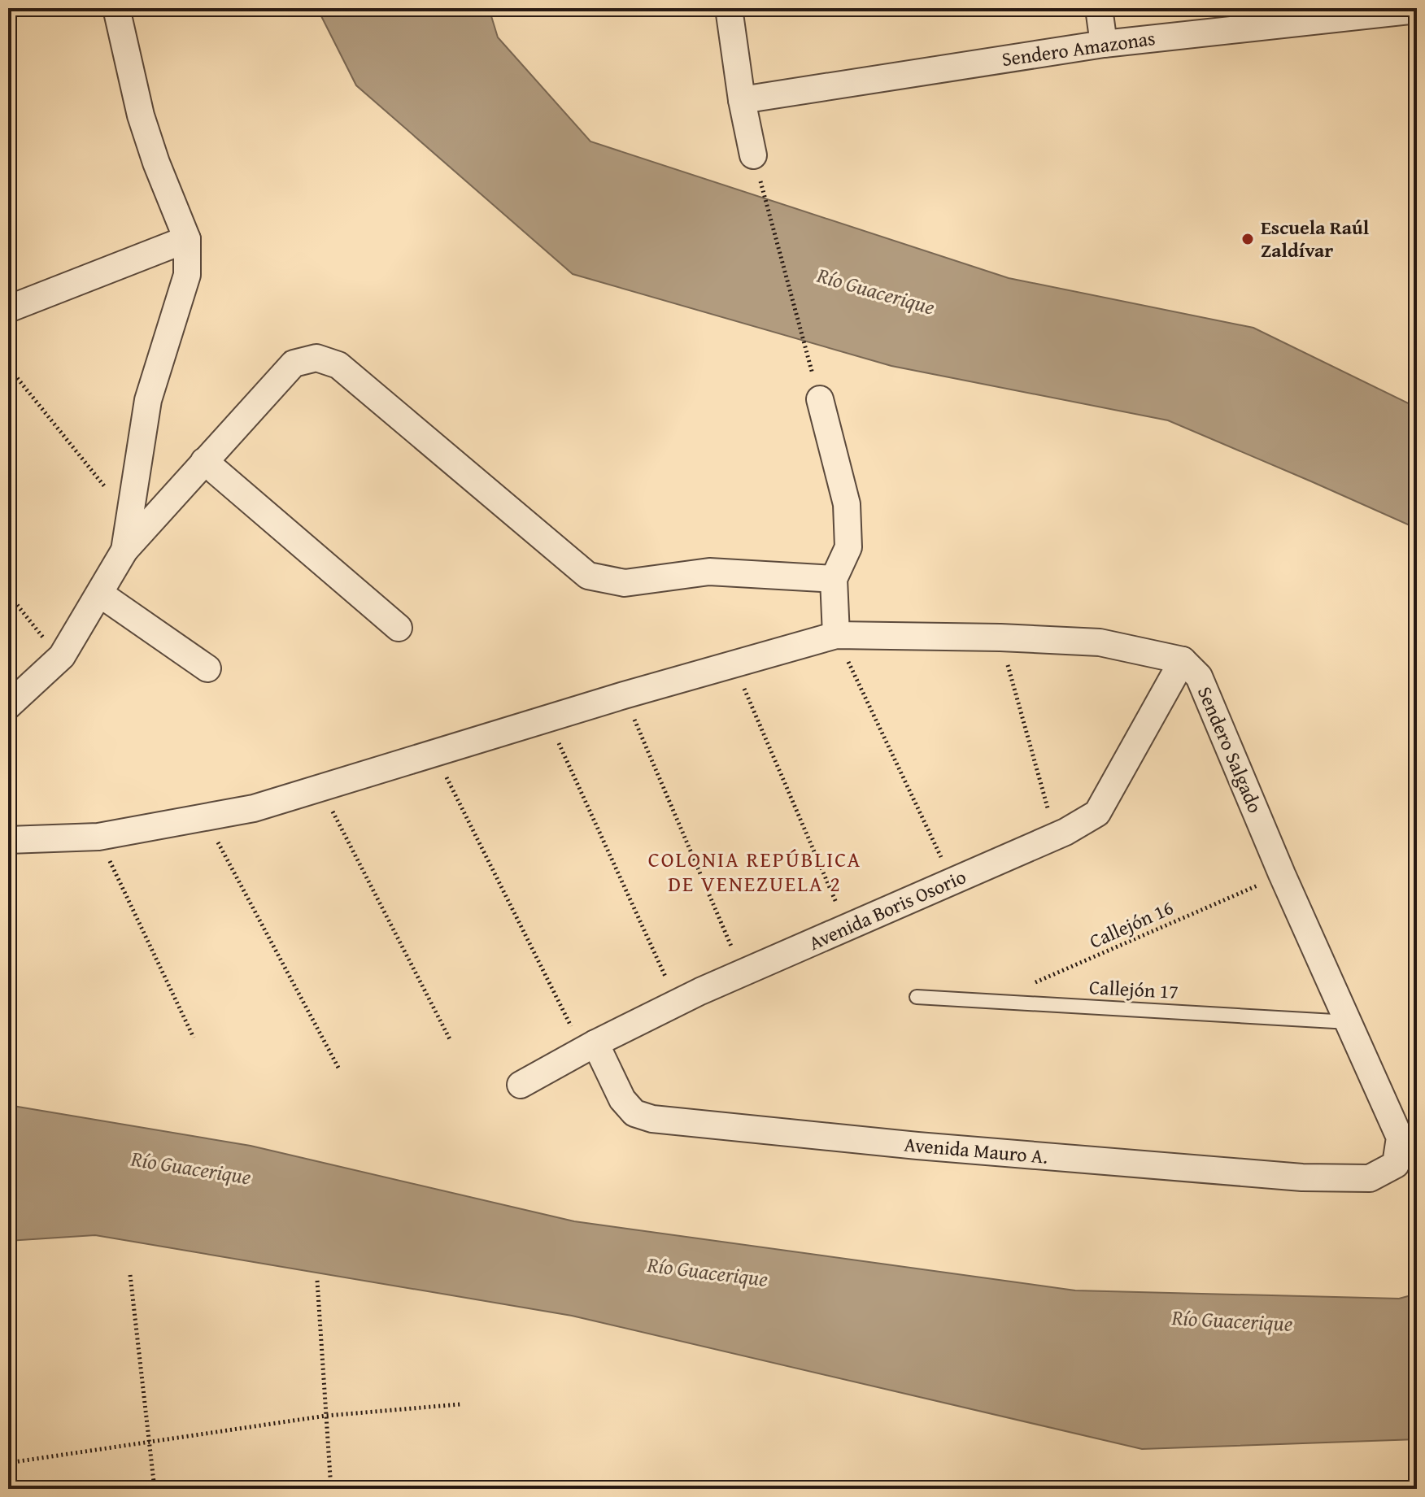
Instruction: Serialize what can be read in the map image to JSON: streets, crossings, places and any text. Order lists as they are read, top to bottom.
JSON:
{
  "streets": {
    "street": [
      "Sendero Amazonas",
      "Sendero Salgado",
      "Avenida Boris Osorio",
      "Avenida Mauro A."
    ],
    "lane": ["Callejón 17"],
    "path": ["Callejón 16"]
  },
  "crossings": [
    ["Sendero Salgado", "Avenida Boris Osorio"],
    ["Sendero Salgado", "Callejón 16"],
    ["Sendero Salgado", "Callejón 17"],
    ["Sendero Salgado", "Avenida Mauro A."],
    ["Avenida Boris Osorio", "Avenida Mauro A."],
    ["Callejón 16", "Callejón 17"]
  ],
  "districts": ["COLONIA REPÚBLICA DE VENEZUELA 2"],
  "water": ["Río Guacerique"],
  "places": ["Escuela Raúl Zaldívar"]
}
